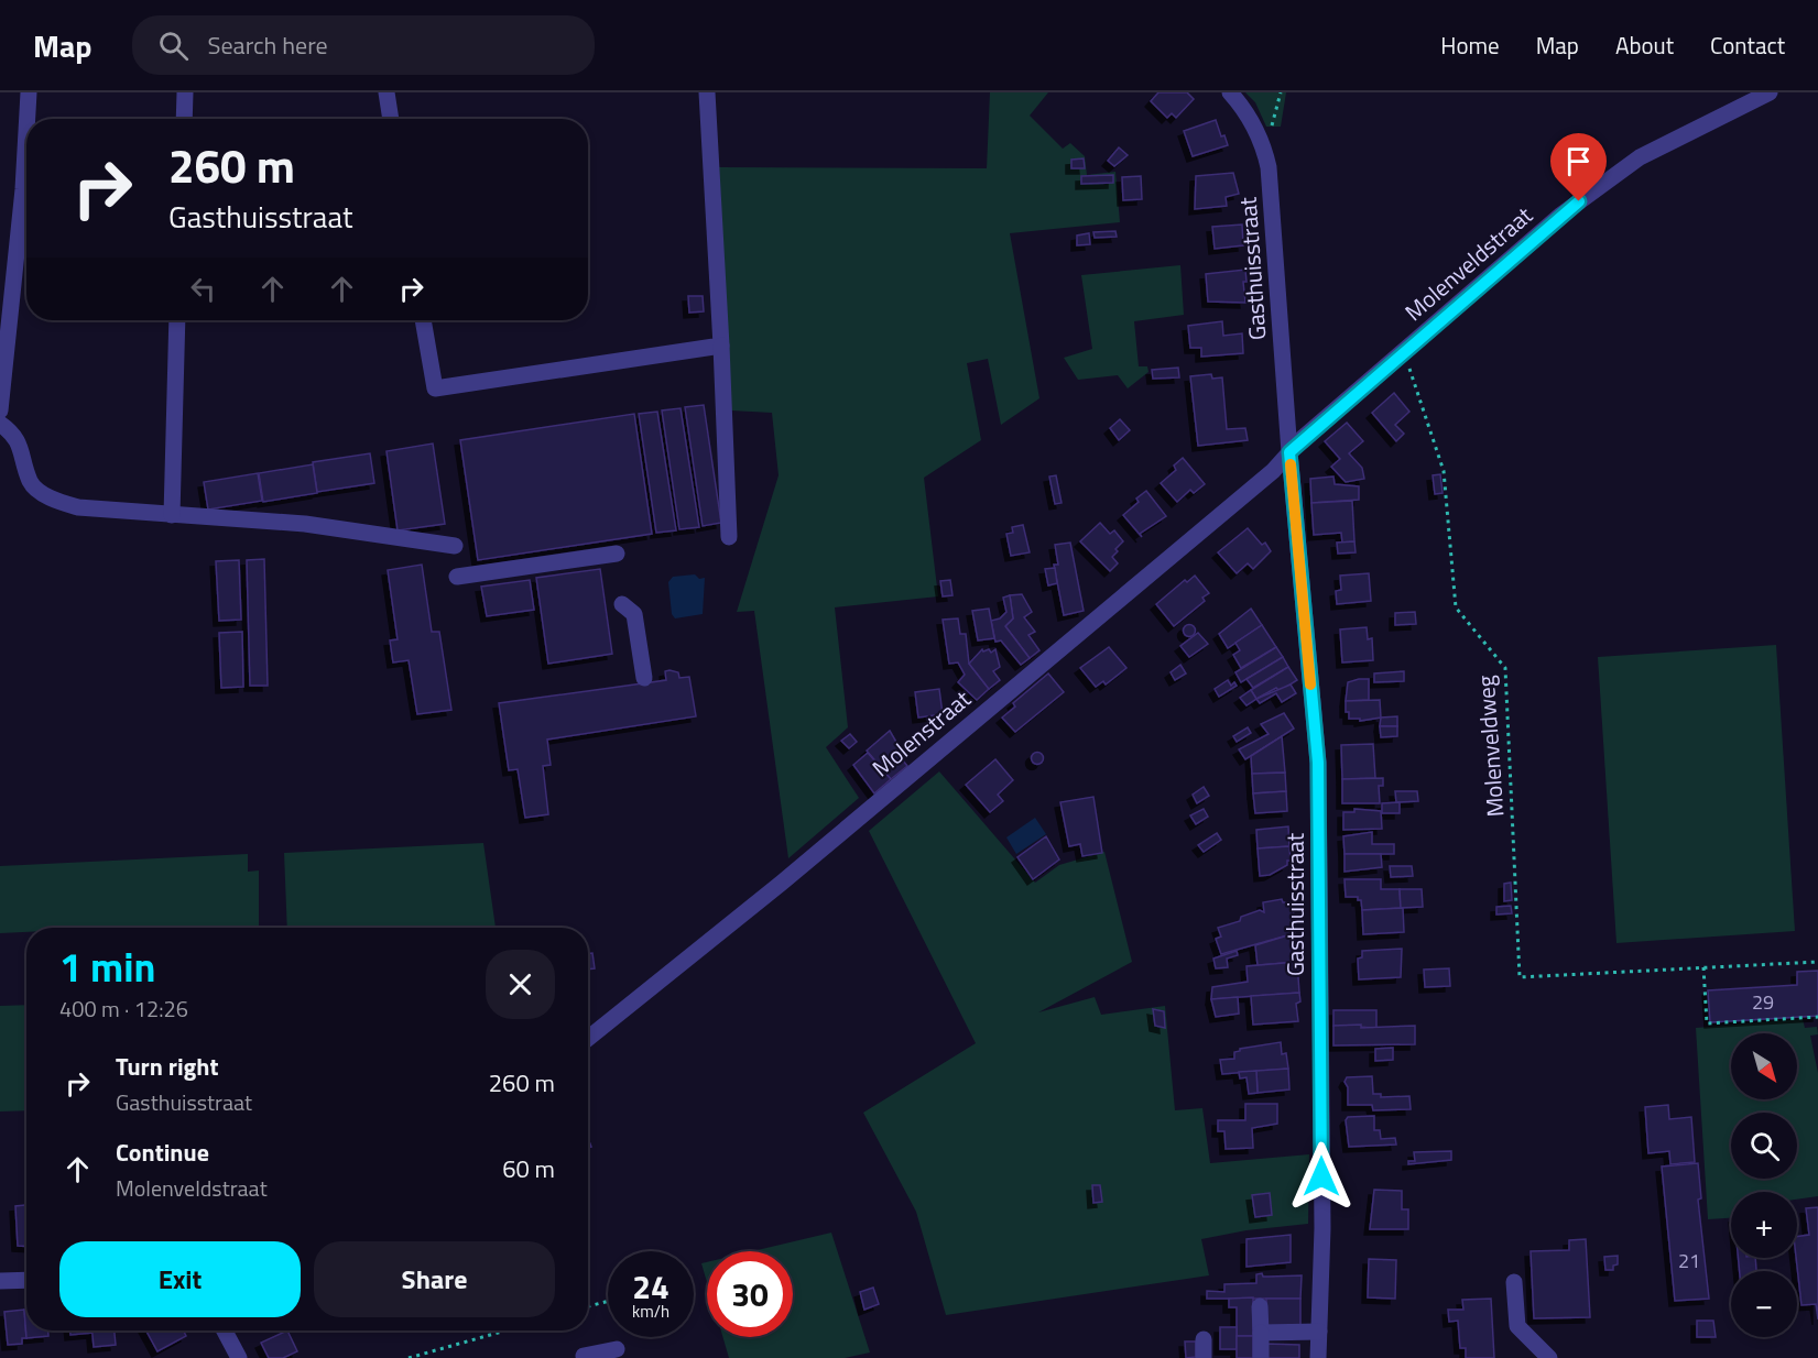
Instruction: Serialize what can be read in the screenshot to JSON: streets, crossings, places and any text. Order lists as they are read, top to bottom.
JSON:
{
  "streets": {
    "street": ["Molenveldstraat", "Gasthuisstraat", "Molenstraat"],
    "path": ["Molenveldweg"]
  },
  "crossings": [
    ["Molenveldstraat", "Molenveldweg"],
    ["Gasthuisstraat", "Molenstraat"]
  ],
  "house_numbers": ["29", "21"],
  "north": "bottom right",
  "page": {
    "header": "Map",
    "search": "Search here",
    "nav": [
      "Home",
      "Map",
      "About",
      "Contact"
    ],
    "turn": ["260 m", "Gasthuisstraat"],
    "heading": ["1 min", "400 m · 12:26"],
    "map_buttons": ["+", "−"],
    "list": [
      {
        "name": "Turn right",
        "note": "Gasthuisstraat",
        "value": "260 m"
      },
      {
        "name": "Continue",
        "note": "Molenveldstraat",
        "value": "60 m"
      }
    ],
    "buttons": ["Exit", "Share"],
    "speed": "24 km/h",
    "limit": "30"
  }
}
